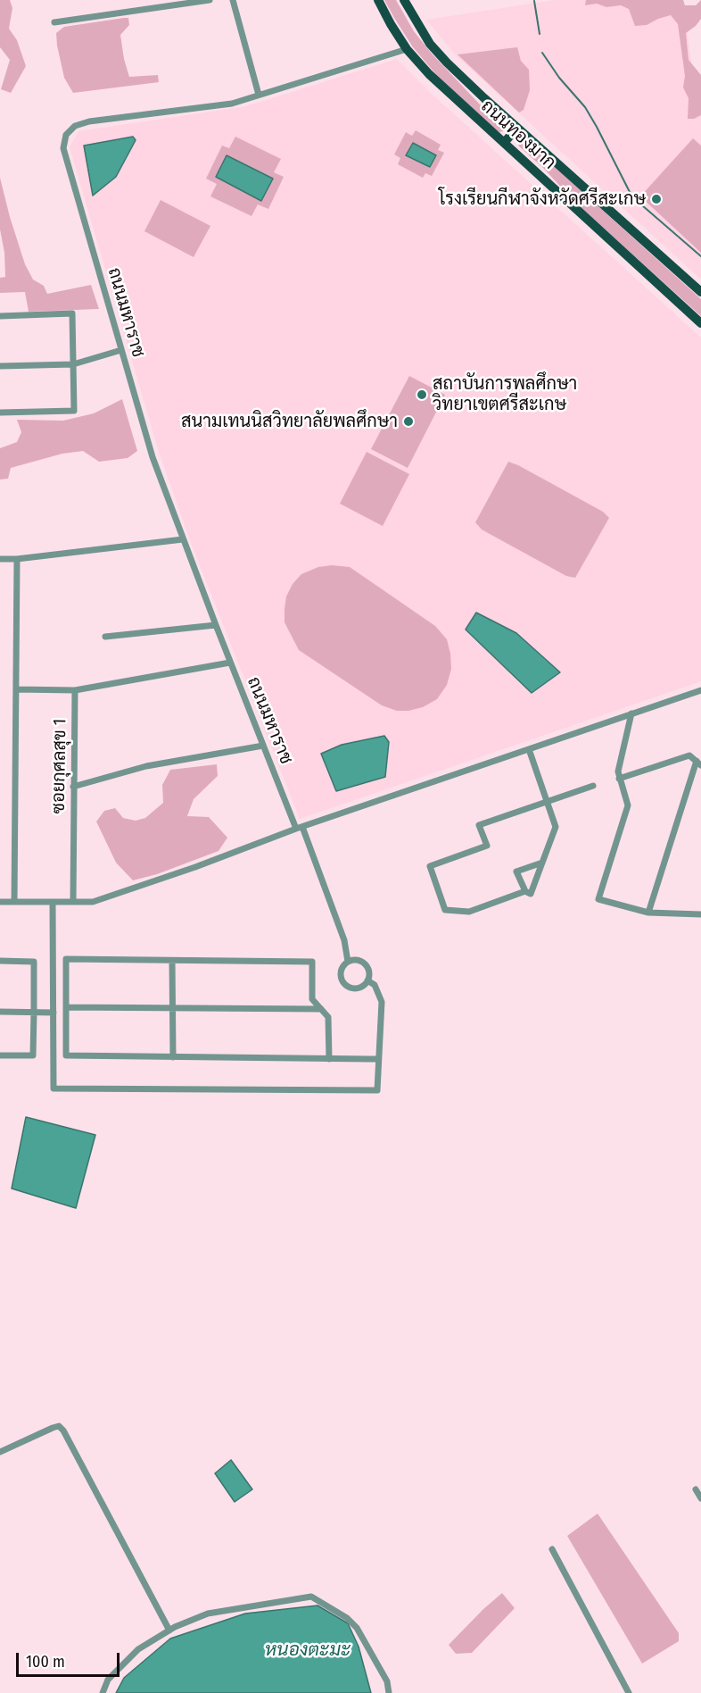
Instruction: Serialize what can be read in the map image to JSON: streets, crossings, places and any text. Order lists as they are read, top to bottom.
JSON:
{
  "streets": {
    "main road": ["ถนนทองมาก"],
    "street": ["ถนนมหาราช", "ซอยกุศลสุข 1"]
  },
  "crossings": [
    ["ถนนทองมาก", "ถนนมหาราช"]
  ],
  "water": ["หนองตะมะ"],
  "places": ["โรงเรียนกีฬาจังหวัดศรีสะเกษ", "สถาบันการพลศึกษา วิทยาเขตศรีสะเกษ", "สนามเทนนิสวิทยาลัยพลศึกษา"],
  "scale_bar": "100 m"
}
